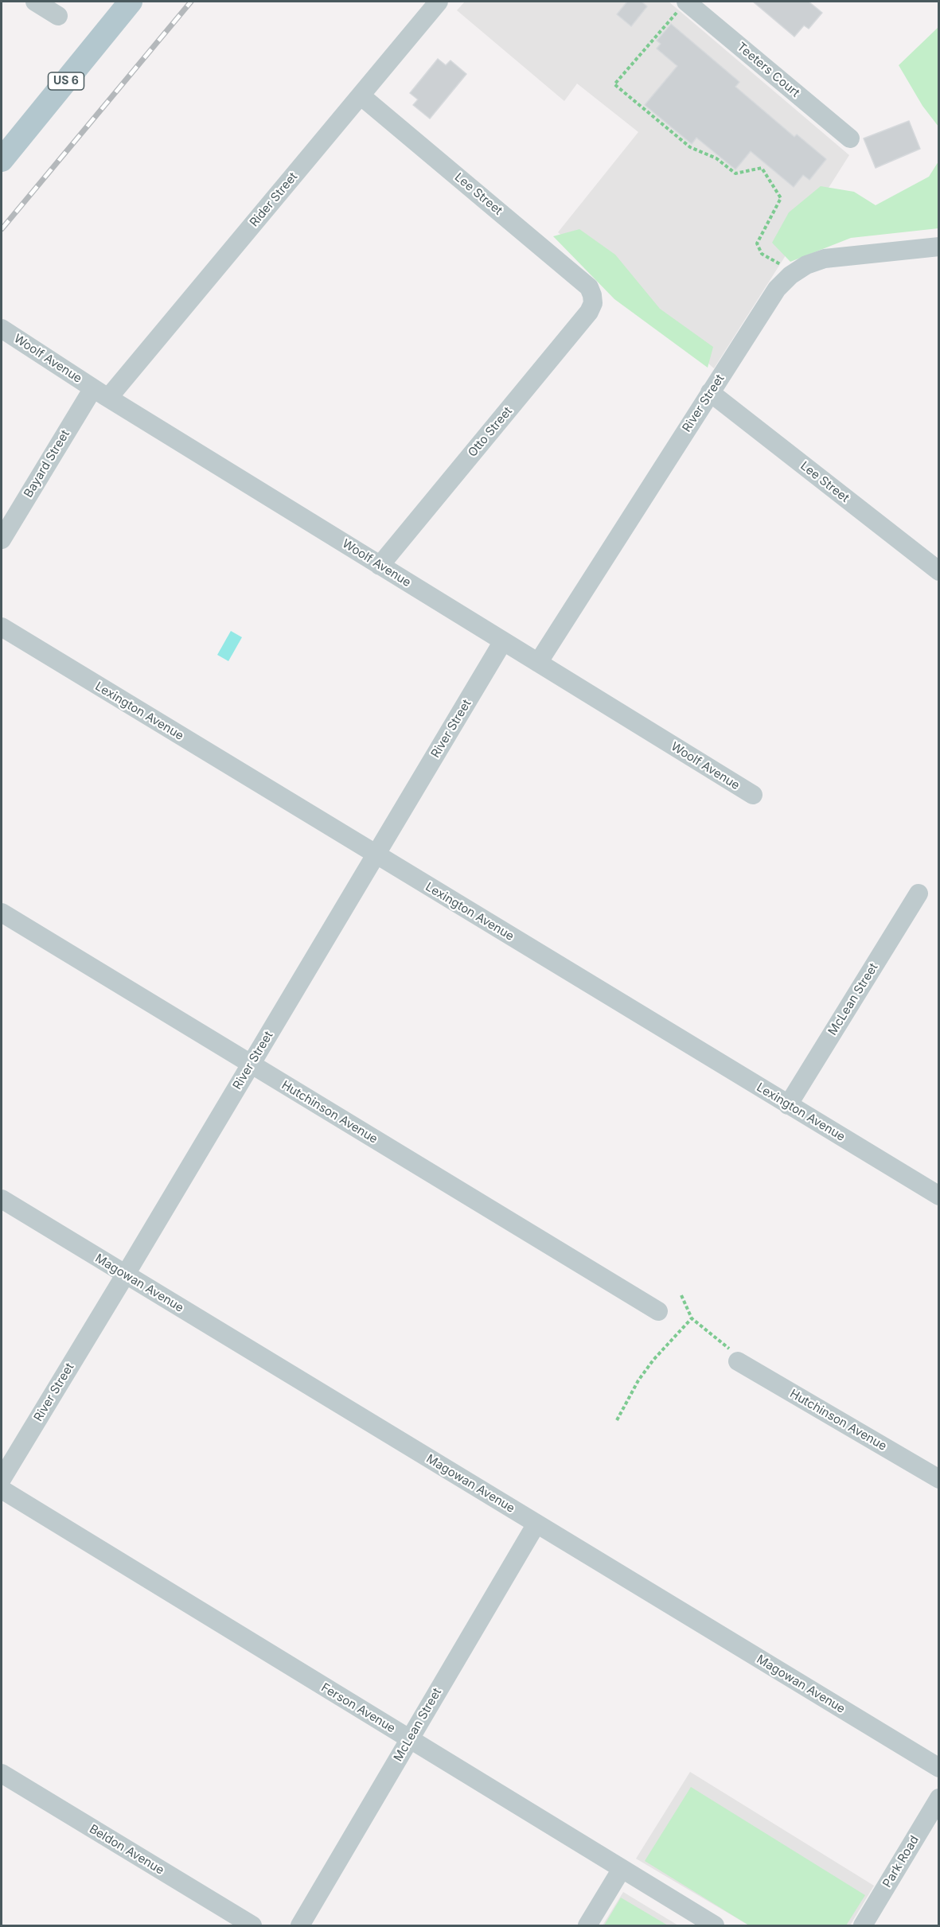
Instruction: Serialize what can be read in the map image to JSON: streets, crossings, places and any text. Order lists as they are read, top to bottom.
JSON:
{
  "streets": {
    "main road": ["US 6"],
    "street": [
      "Teeters Court",
      "Lee Street",
      "Rider Street",
      "Woolf Avenue",
      "River Street",
      "Otto Street",
      "Bayard Street",
      "Lexington Avenue",
      "McLean Street",
      "Hutchinson Avenue",
      "Magowan Avenue",
      "Ferson Avenue",
      "Beldon Avenue",
      "Park Road"
    ]
  },
  "crossings": [
    ["Lee Street", "Rider Street"],
    ["Lee Street", "River Street"],
    ["Lee Street", "Otto Street"],
    ["Rider Street", "Woolf Avenue"],
    ["Rider Street", "Bayard Street"],
    ["Woolf Avenue", "River Street"],
    ["Woolf Avenue", "Otto Street"],
    ["Woolf Avenue", "Bayard Street"],
    ["River Street", "Lexington Avenue"],
    ["River Street", "Hutchinson Avenue"],
    ["River Street", "Magowan Avenue"],
    ["Lexington Avenue", "McLean Street"],
    ["McLean Street", "Magowan Avenue"],
    ["McLean Street", "Ferson Avenue"]
  ]
}
